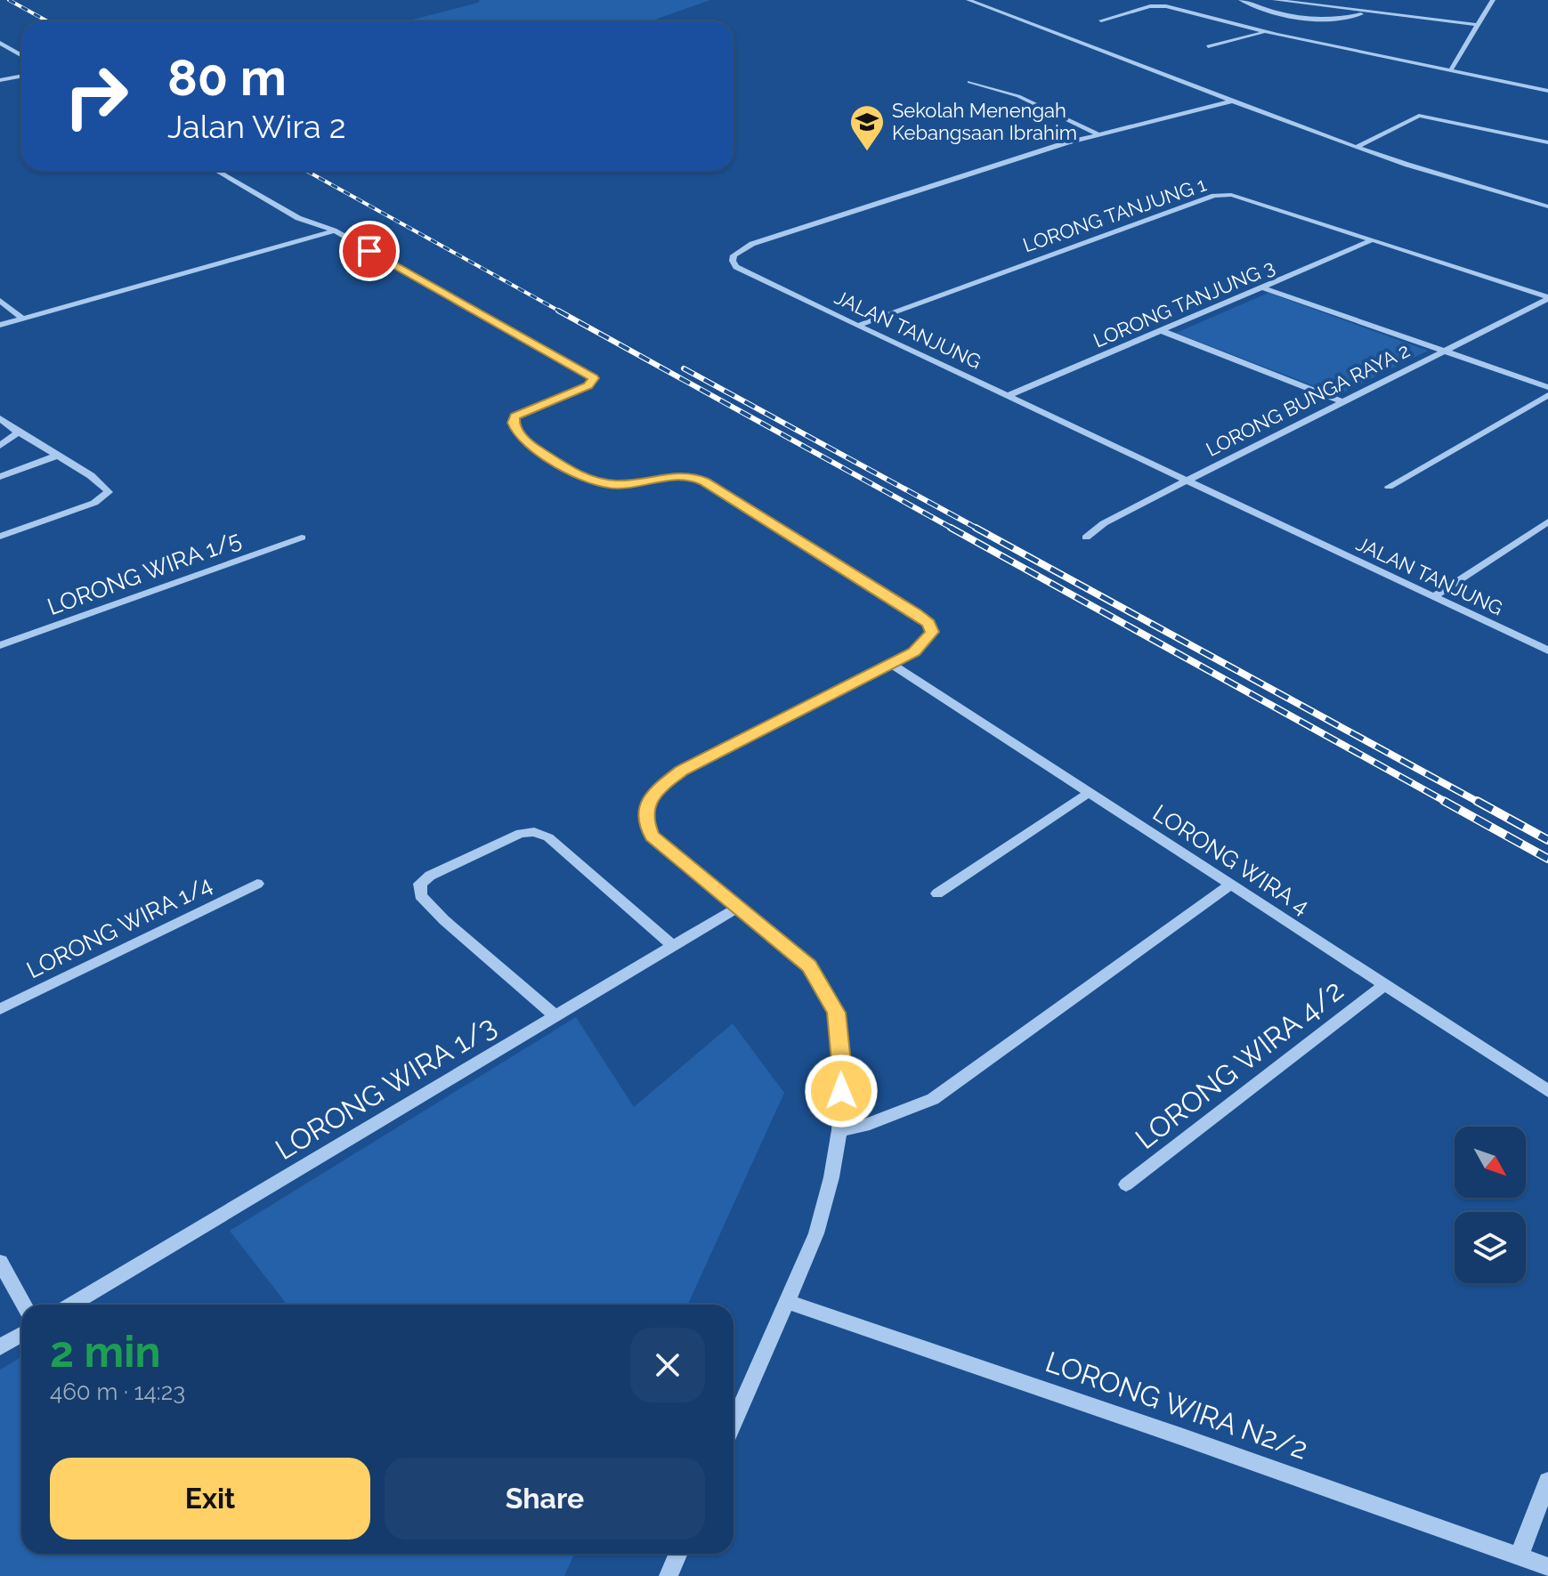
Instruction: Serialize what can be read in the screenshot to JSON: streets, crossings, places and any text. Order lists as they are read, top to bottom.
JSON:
{
  "streets": {
    "street": [
      "LORONG TANJUNG 1",
      "LORONG TANJUNG 3",
      "JALAN TANJUNG",
      "LORONG BUNGA RAYA 2",
      "LORONG WIRA 1/5",
      "LORONG WIRA 4",
      "LORONG WIRA 1/4",
      "LORONG WIRA 4/2",
      "LORONG WIRA 1/3",
      "LORONG WIRA N2/2"
    ]
  },
  "crossings": [
    ["LORONG TANJUNG 1", "LORONG TANJUNG 3"],
    ["LORONG TANJUNG 1", "JALAN TANJUNG"],
    ["LORONG TANJUNG 1", "LORONG BUNGA RAYA 2"],
    ["LORONG TANJUNG 3", "JALAN TANJUNG"],
    ["JALAN TANJUNG", "LORONG BUNGA RAYA 2"],
    ["LORONG WIRA 4", "LORONG WIRA 4/2"]
  ],
  "places": {
    "school or university": ["Sekolah Menengah Kebangsaan Ibrahim"]
  },
  "north": "bottom right",
  "page": {
    "turn": ["80 m", "Jalan Wira 2"],
    "heading": ["2 min", "460 m · 14:23"],
    "buttons": ["Exit", "Share"]
  }
}
